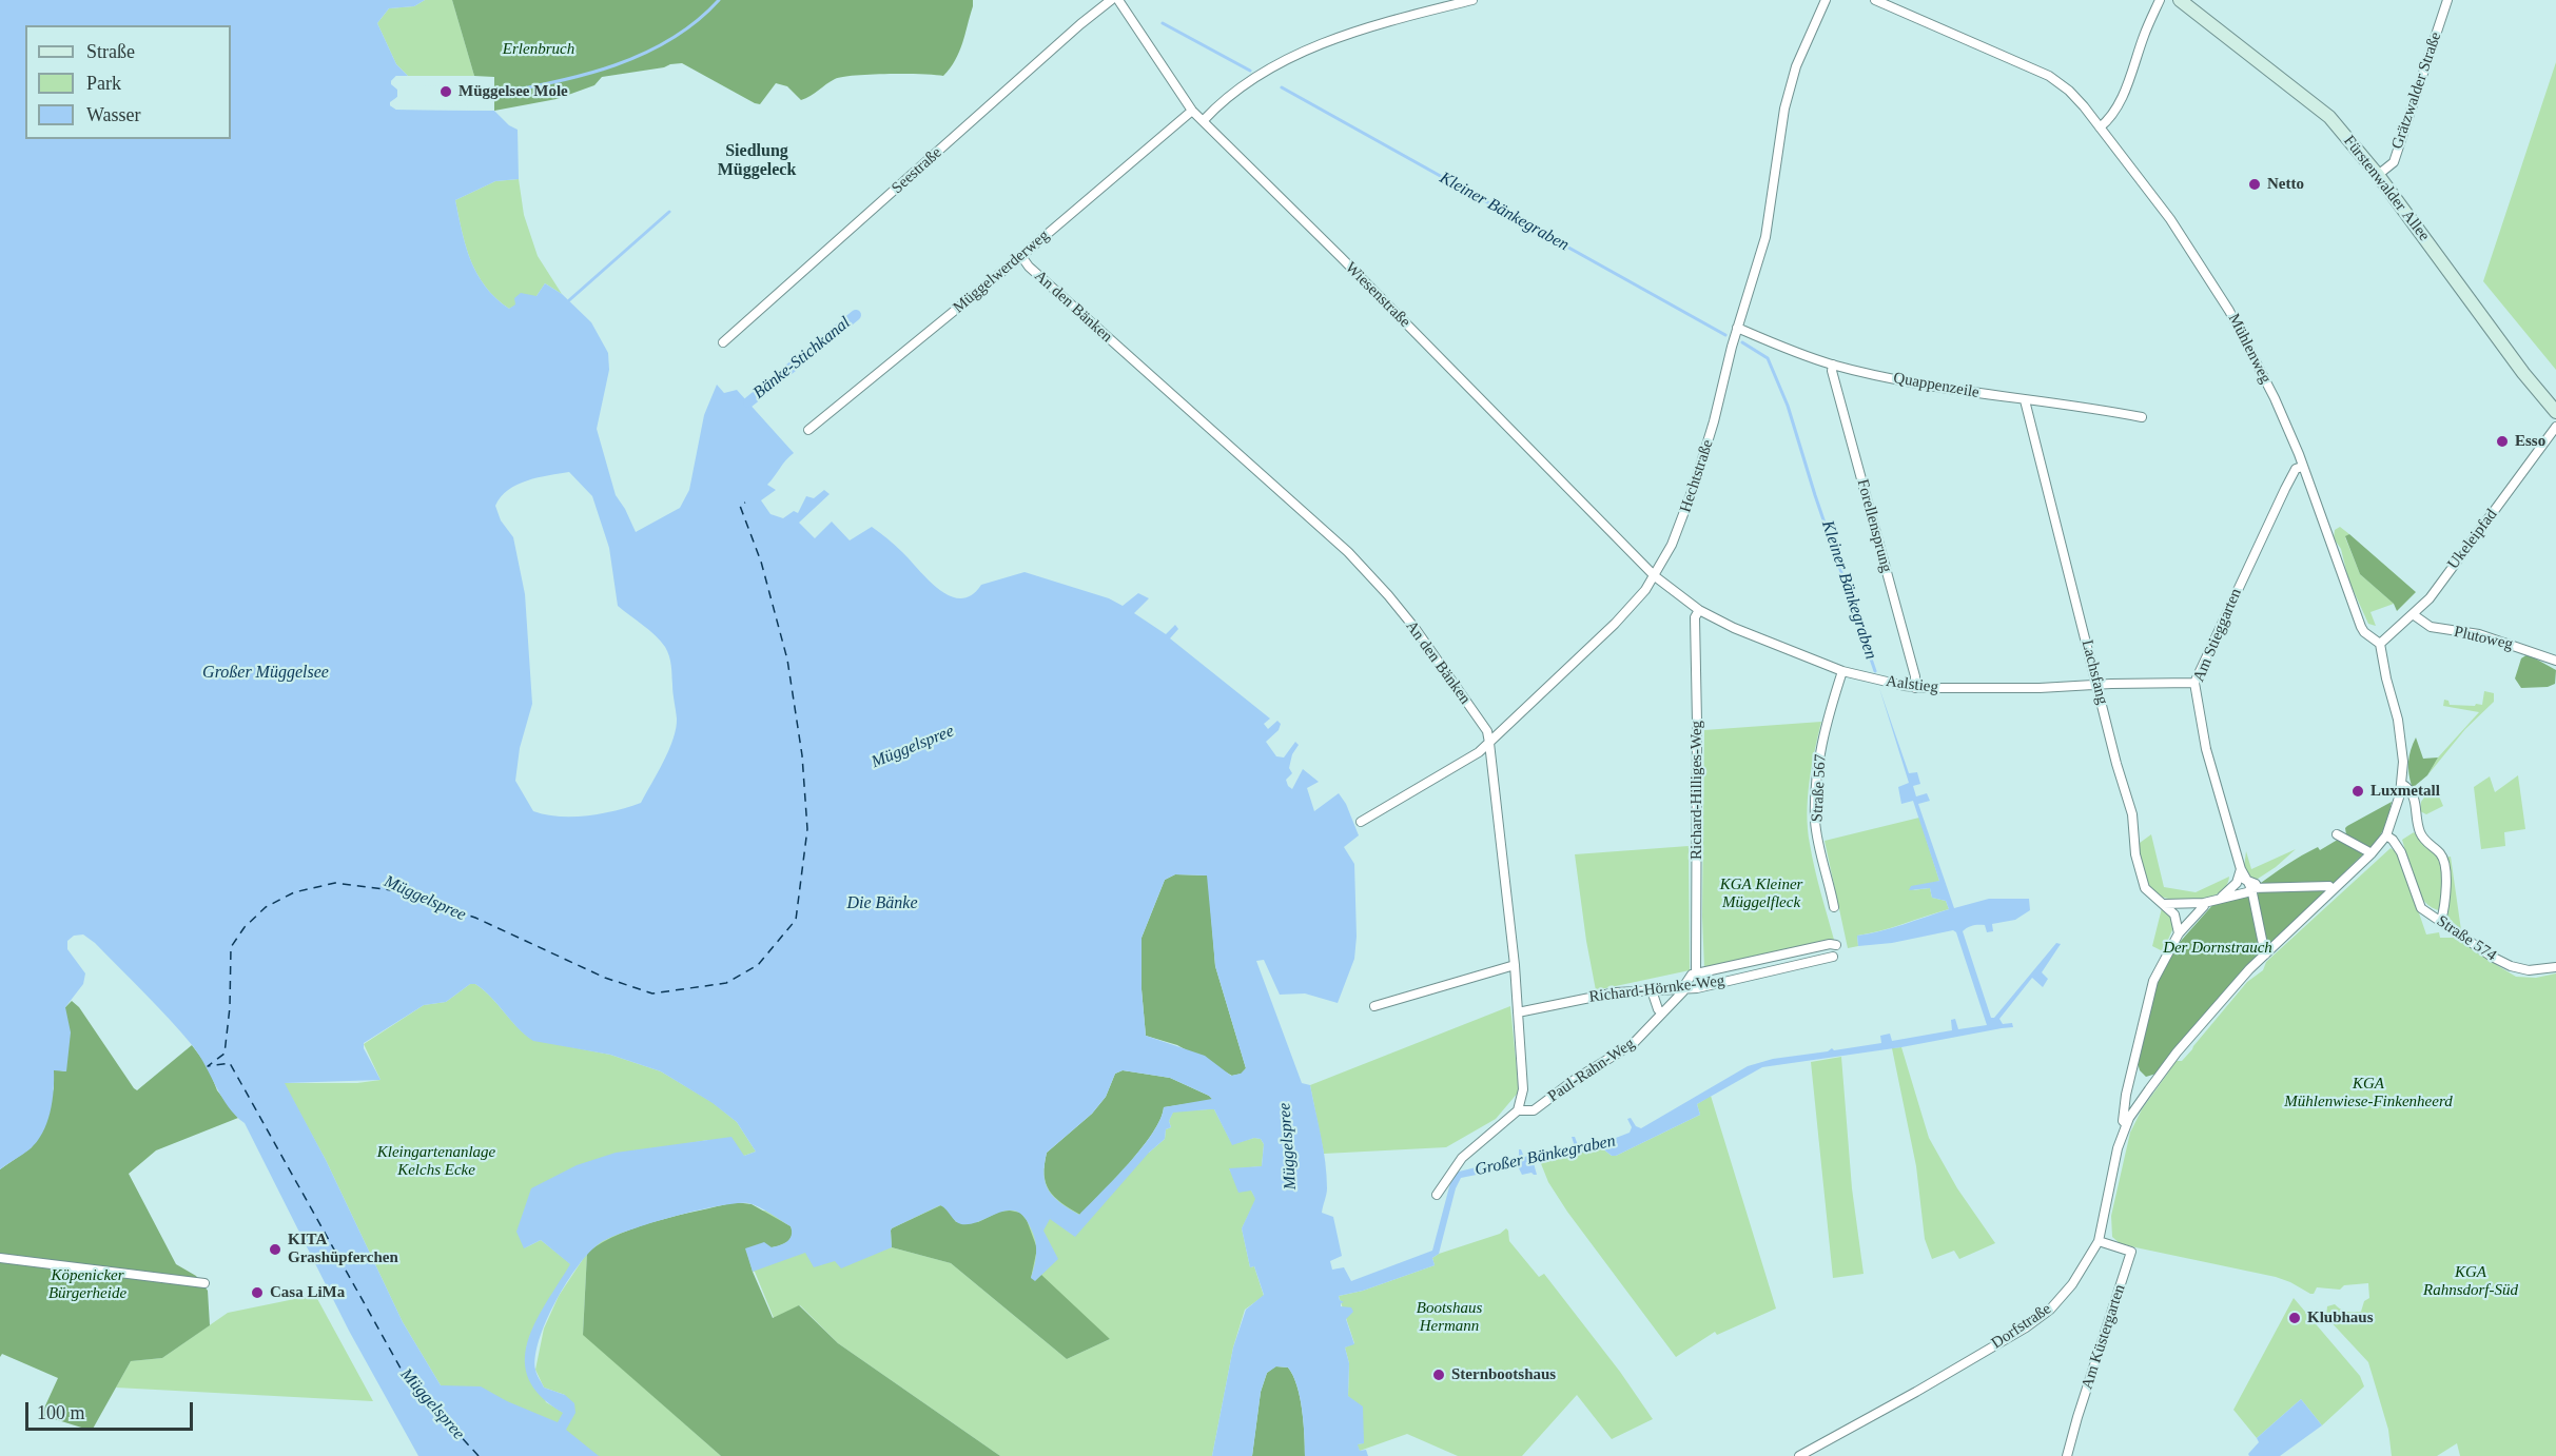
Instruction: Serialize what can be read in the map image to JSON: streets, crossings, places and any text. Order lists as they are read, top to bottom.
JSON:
{
  "streets": {
    "main road": ["Fürstenwalder Allee"],
    "street": [
      "Grätzwalder Straße",
      "Seestraße",
      "Müggelwerderweg",
      "Wiesenstraße",
      "An den Bänken",
      "Mühlenweg",
      "Quappenzeile",
      "Hechtstraße",
      "Forellensprung",
      "Ukeleipfad",
      "Am Stieggarten",
      "Plutoweg",
      "Lachsfang",
      "Aalstieg",
      "Straße 567",
      "Richard-Hilliges-Weg",
      "Straße 574",
      "Richard-Hörnke-Weg",
      "Paul-Rahn-Weg",
      "Dorfstraße",
      "Am Küstergarten"
    ]
  },
  "crossings": [
    ["Grätzwalder Straße", "Fürstenwalder Allee"],
    ["Müggelwerderweg", "Wiesenstraße"],
    ["Müggelwerderweg", "An den Bänken"],
    ["Wiesenstraße", "Hechtstraße"],
    ["Wiesenstraße", "Aalstieg"],
    ["An den Bänken", "Hechtstraße"],
    ["An den Bänken", "Richard-Hörnke-Weg"],
    ["An den Bänken", "Paul-Rahn-Weg"],
    ["Mühlenweg", "Ukeleipfad"],
    ["Mühlenweg", "Am Stieggarten"],
    ["Quappenzeile", "Hechtstraße"],
    ["Quappenzeile", "Forellensprung"],
    ["Quappenzeile", "Lachsfang"],
    ["Hechtstraße", "Aalstieg"],
    ["Forellensprung", "Aalstieg"],
    ["Ukeleipfad", "Plutoweg"],
    ["Am Stieggarten", "Aalstieg"],
    ["Lachsfang", "Aalstieg"],
    ["Lachsfang", "Dorfstraße"],
    ["Aalstieg", "Straße 567"],
    ["Aalstieg", "Richard-Hilliges-Weg"],
    ["Richard-Hilliges-Weg", "Richard-Hörnke-Weg"],
    ["Richard-Hilliges-Weg", "Paul-Rahn-Weg"],
    ["Straße 574", "Dorfstraße"],
    ["Richard-Hörnke-Weg", "Paul-Rahn-Weg"],
    ["Dorfstraße", "Am Küstergarten"]
  ],
  "districts": ["Siedlung Müggeleck"],
  "water": [
    "Kleiner Bänkegraben",
    "Bänke-Stichkanal",
    "Großer Müggelsee",
    "Müggelspree",
    "Die Bänke",
    "Großer Bänkegraben"
  ],
  "parks": [
    "Erlenbruch",
    "KGA Kleiner Müggelfleck",
    "Der Dornstrauch",
    "KGA Mühlenwiese-Finkenheerd",
    "Kleingartenanlage Kelchs Ecke",
    "KGA Rahnsdorf-Süd",
    "Köpenicker Bürgerheide",
    "Bootshaus Hermann"
  ],
  "places": [
    "Müggelsee Mole",
    "Netto",
    "Esso",
    "Luxmetall",
    "KITA Grashüpferchen",
    "Casa LiMa",
    "Klubhaus",
    "Sternbootshaus"
  ],
  "legend": ["Straße", "Park", "Wasser"],
  "scale_bar": "100 m"
}
